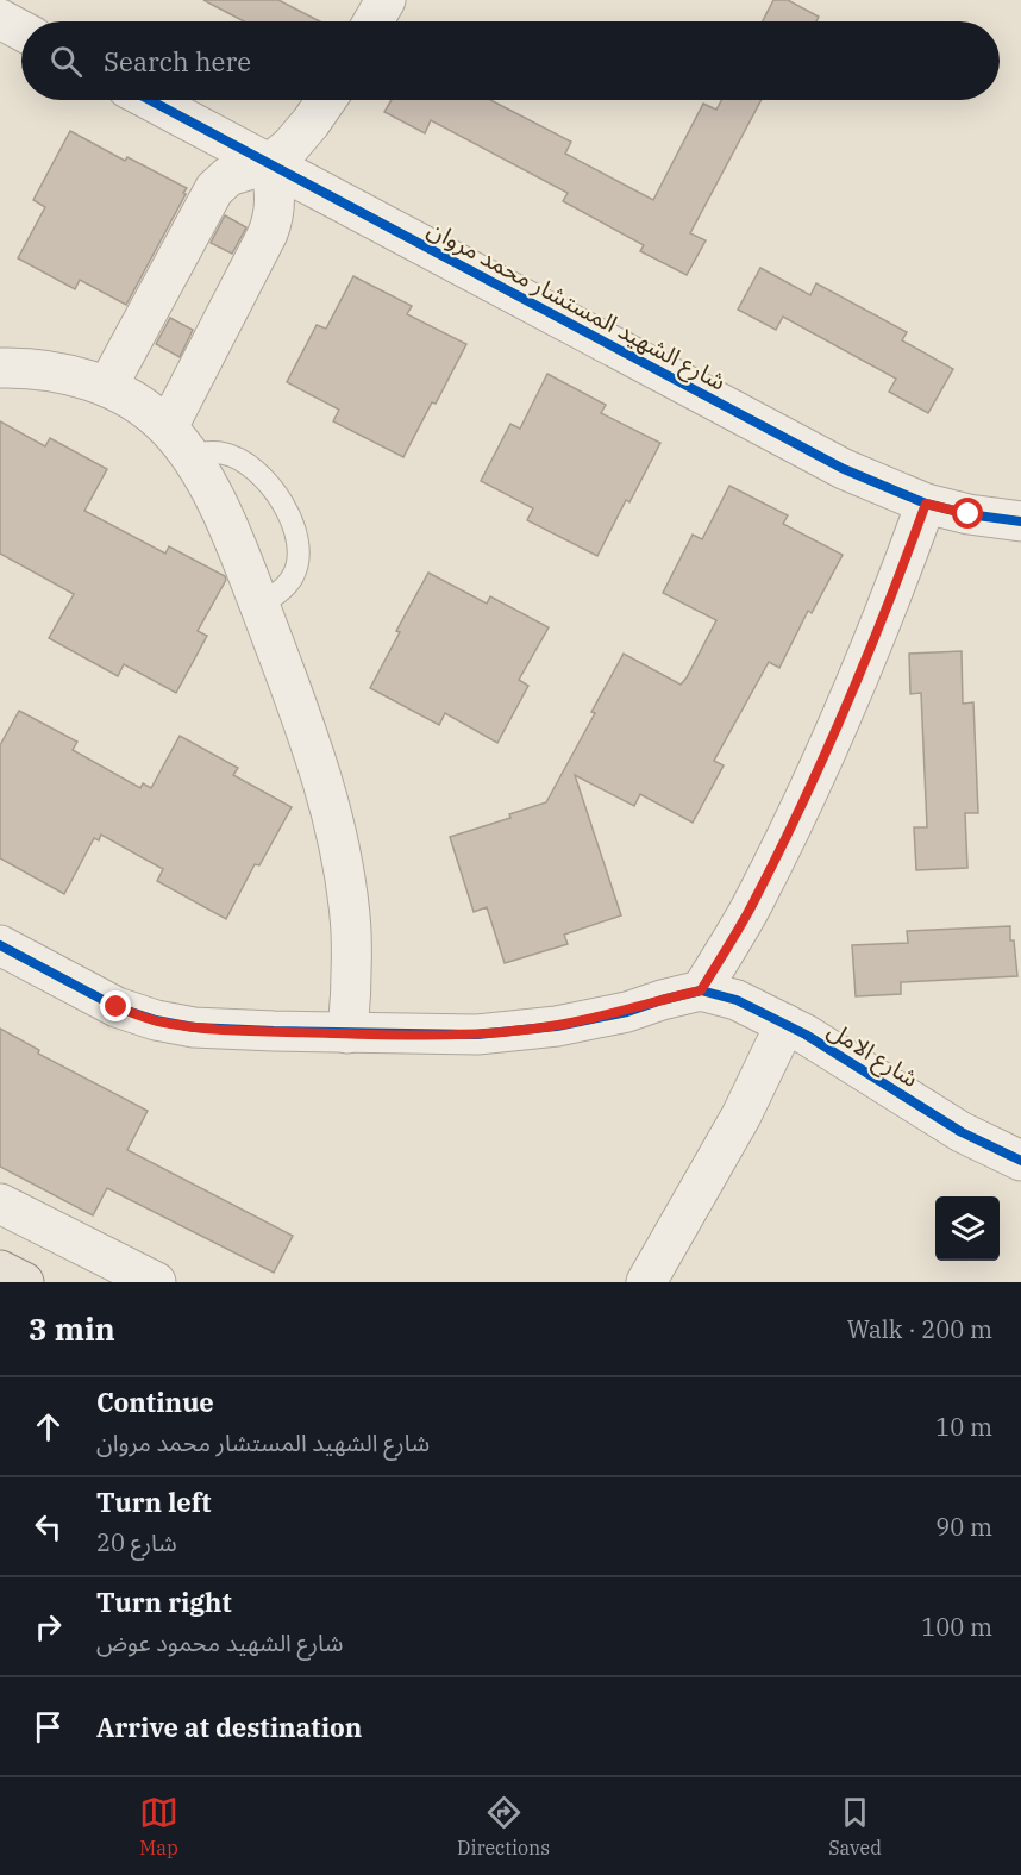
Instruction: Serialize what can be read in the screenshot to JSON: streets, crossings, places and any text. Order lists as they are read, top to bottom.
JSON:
{
  "streets": {
    "street": ["شارع الشهيد المستشار محمد مروان", "شارع الامل"]
  },
  "page": {
    "search": "Search here",
    "heading": ["3 min", "Walk · 200 m"],
    "list": [
      ["Continue", "شارع الشهيد المستشار محمد مروان", "10 m"],
      ["Turn left", "شارع 20", "90 m"],
      ["Turn right", "شارع الشهيد محمود عوض", "100 m"],
      "Arrive at destination"
    ],
    "nav": ["Map", "Directions", "Saved"]
  }
}
